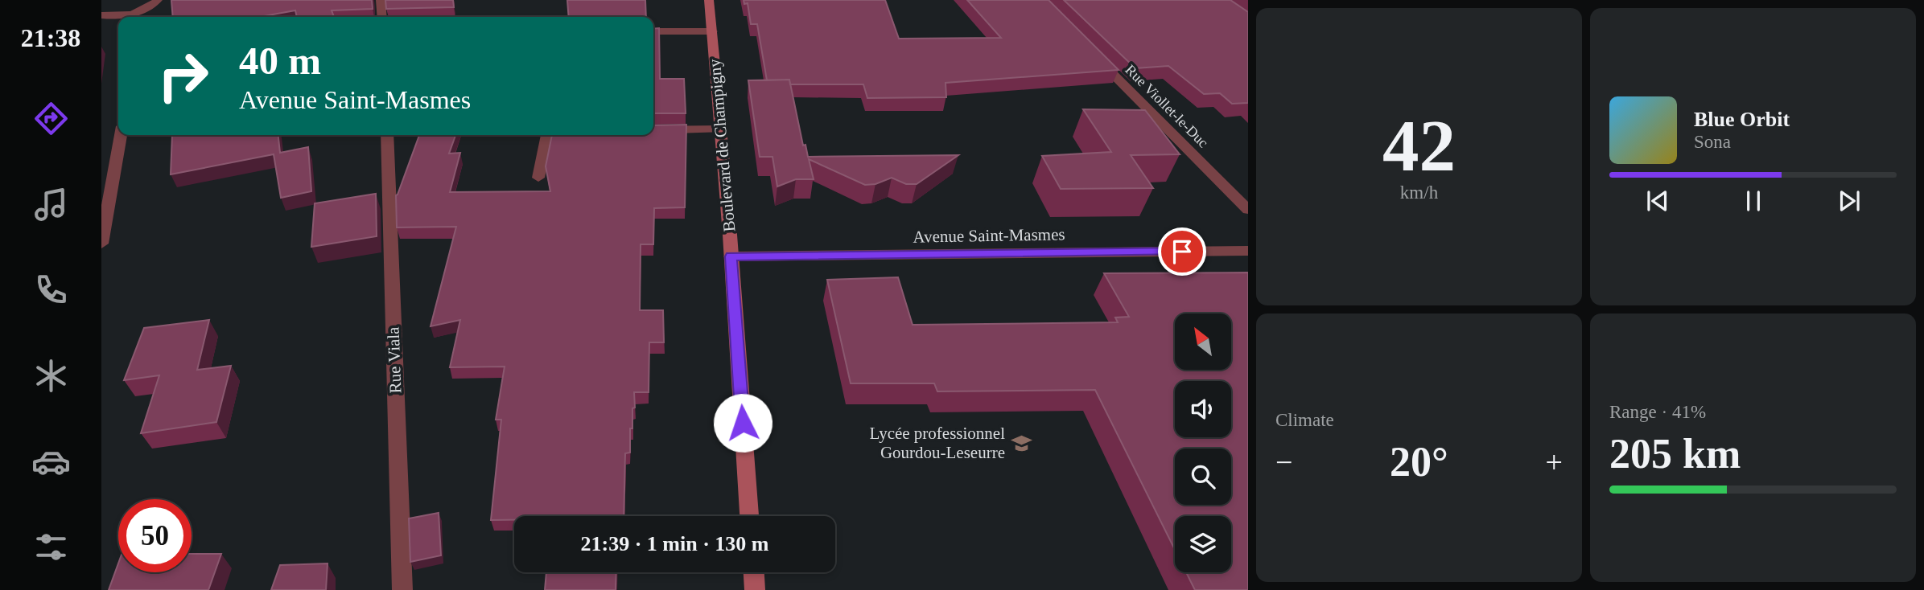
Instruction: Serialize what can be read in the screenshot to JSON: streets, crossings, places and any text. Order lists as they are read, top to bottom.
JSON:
{
  "streets": {
    "main road": ["Boulevard de Champigny"],
    "street": ["Rue Viollet-le-Duc", "Avenue Saint-Masmes", "Rue Viala"]
  },
  "crossings": [
    ["Boulevard de Champigny", "Avenue Saint-Masmes"]
  ],
  "places": {
    "school or university": ["Lycée professionnel Gourdou-Leseurre"]
  },
  "north": "top left",
  "page": {
    "tabs": "21:38",
    "tile": [
      ["42", "km/h"],
      "Climate",
      ["Range · 41%", "205 km"]
    ],
    "turn": ["40 m", "Avenue Saint-Masmes"],
    "song": ["Blue Orbit", "Sona"],
    "heat": ["−", "20°", "+"],
    "limit": "50",
    "trip": "21:39 · 1 min · 130 m"
  }
}
